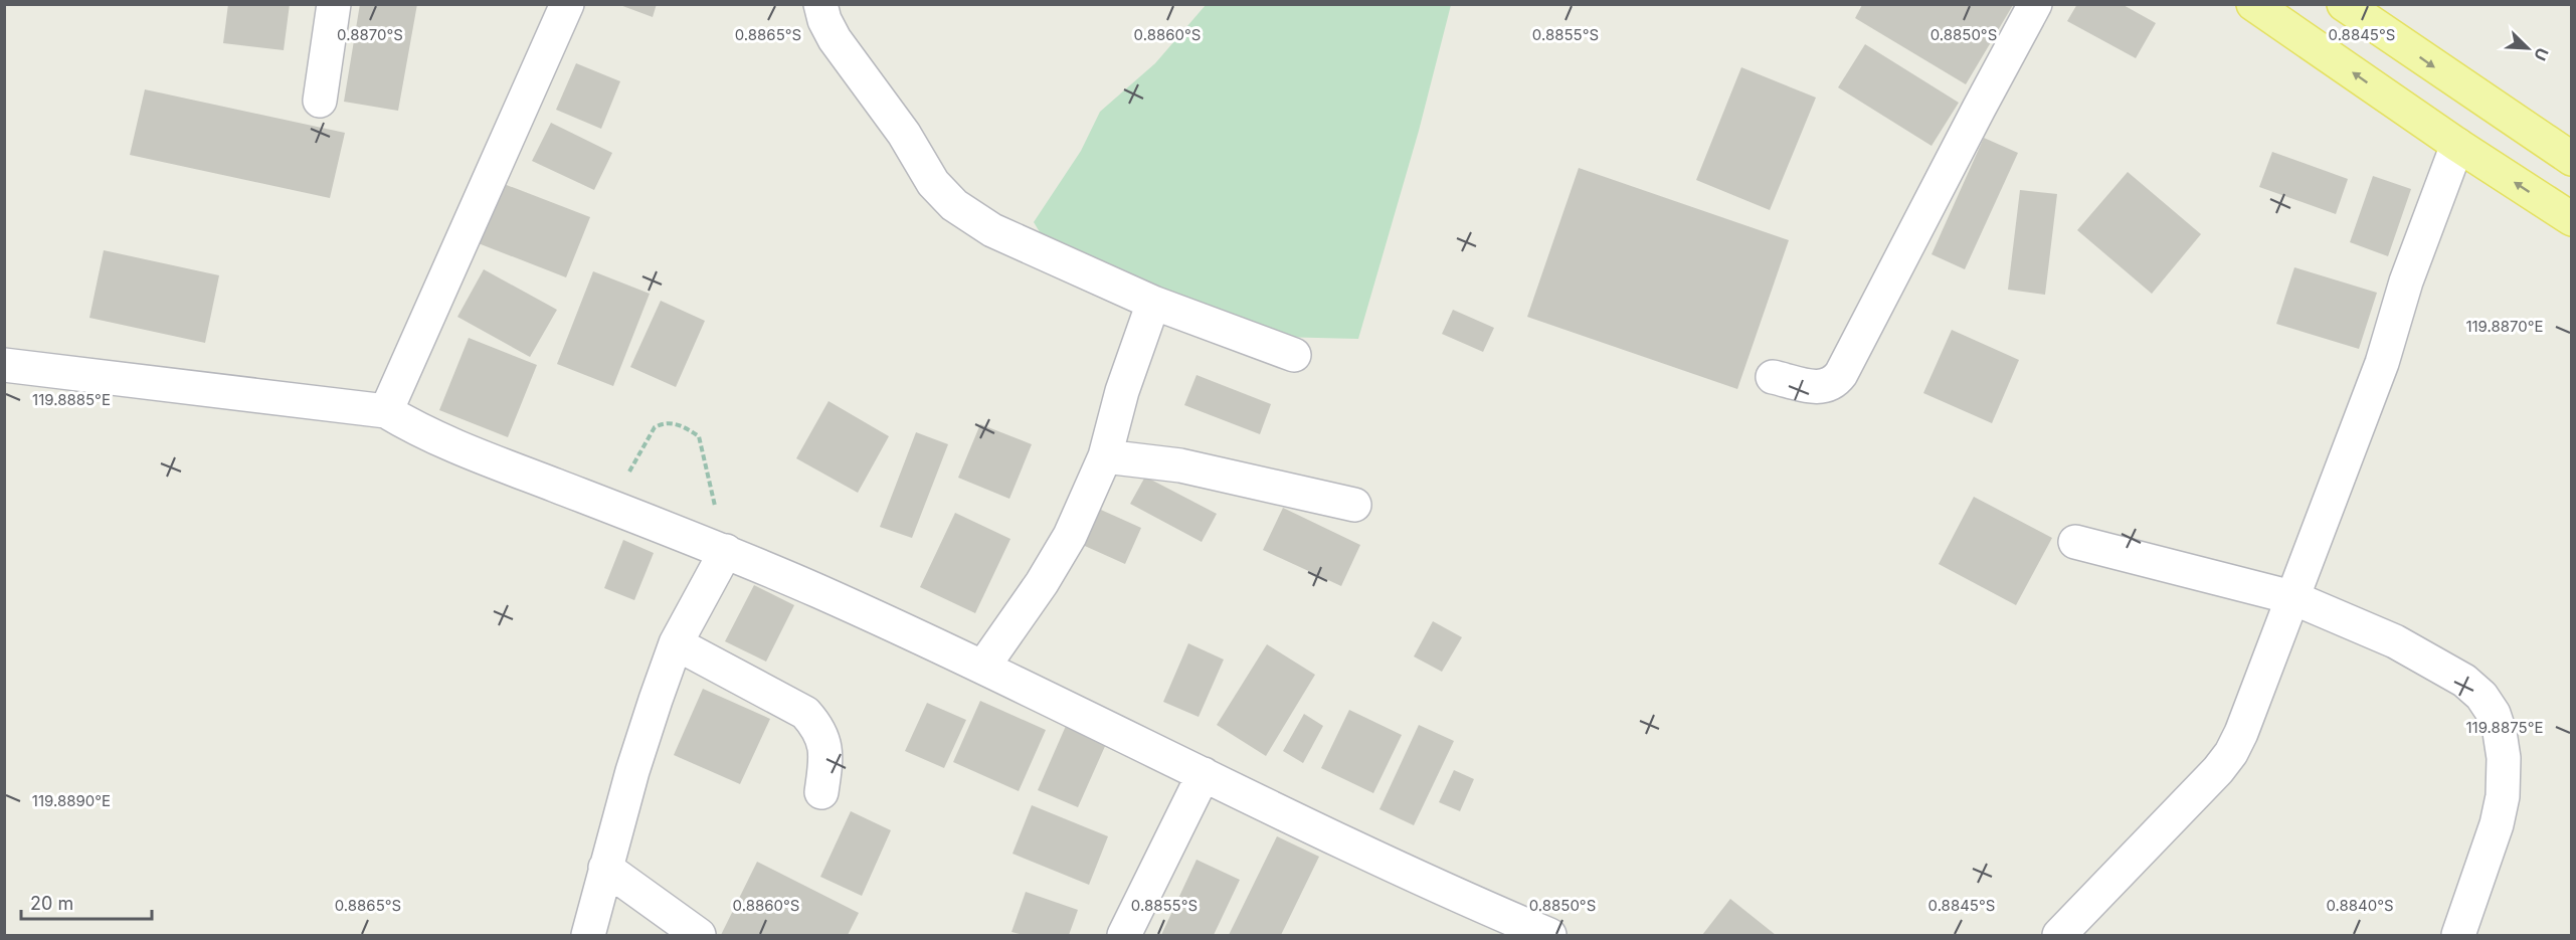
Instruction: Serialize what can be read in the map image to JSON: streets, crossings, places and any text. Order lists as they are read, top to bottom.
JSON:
{
  "scale_bar": "20 m",
  "north": "bottom right",
  "coordinates": [
    "0.8870°S",
    "0.8865°S",
    "0.8860°S",
    "0.8855°S",
    "0.8850°S",
    "0.8845°S",
    "119.8870°E",
    "119.8885°E",
    "119.8875°E",
    "119.8890°E",
    "0.8840°S"
  ]
}
